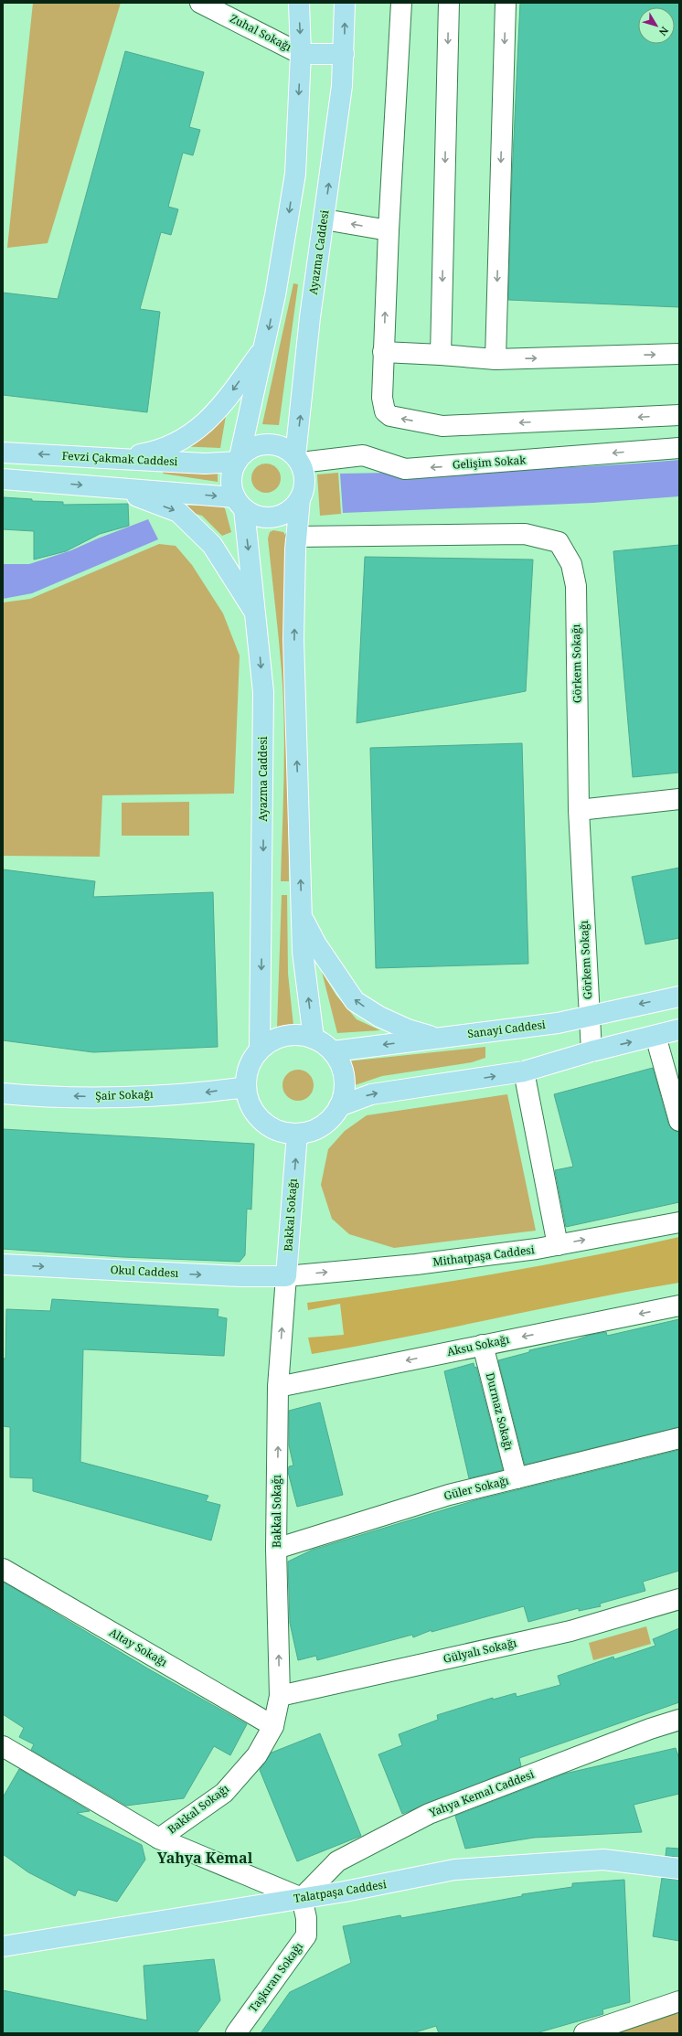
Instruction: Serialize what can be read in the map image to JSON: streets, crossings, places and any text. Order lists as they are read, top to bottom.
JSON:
{
  "streets": {
    "main road": [
      "Ayazma Caddesi",
      "Fevzi Çakmak Caddesi",
      "Sanayi Caddesi",
      "Şair Sokağı",
      "Bakkal Sokağı",
      "Okul Caddesı",
      "Talatpaşa Caddesi"
    ],
    "street": [
      "Zuhal Sokağı",
      "Gelişim Sokak",
      "Görkem Sokağı",
      "Mithatpaşa Caddesi",
      "Aksu Sokağı",
      "Durmaz Sokağı",
      "Güler Sokağı",
      "Altay Sokağı",
      "Gülyalı Sokağı",
      "Yahya Kemal Caddesi",
      "Taşkıran Sokağı"
    ]
  },
  "crossings": [
    ["Ayazma Caddesi", "Fevzi Çakmak Caddesi"],
    ["Ayazma Caddesi", "Gelişim Sokak"],
    ["Ayazma Caddesi", "Görkem Sokağı"],
    ["Ayazma Caddesi", "Sanayi Caddesi"],
    ["Ayazma Caddesi", "Şair Sokağı"],
    ["Ayazma Caddesi", "Bakkal Sokağı"],
    ["Fevzi Çakmak Caddesi", "Gelişim Sokak"],
    ["Görkem Sokağı", "Sanayi Caddesi"],
    ["Sanayi Caddesi", "Şair Sokağı"],
    ["Sanayi Caddesi", "Bakkal Sokağı"],
    ["Şair Sokağı", "Bakkal Sokağı"],
    ["Bakkal Sokağı", "Mithatpaşa Caddesi"],
    ["Bakkal Sokağı", "Okul Caddesı"],
    ["Bakkal Sokağı", "Aksu Sokağı"],
    ["Bakkal Sokağı", "Güler Sokağı"],
    ["Bakkal Sokağı", "Altay Sokağı"],
    ["Bakkal Sokağı", "Gülyalı Sokağı"],
    ["Mithatpaşa Caddesi", "Okul Caddesı"],
    ["Aksu Sokağı", "Durmaz Sokağı"],
    ["Durmaz Sokağı", "Güler Sokağı"],
    ["Yahya Kemal Caddesi", "Talatpaşa Caddesi"],
    ["Yahya Kemal Caddesi", "Taşkıran Sokağı"],
    ["Talatpaşa Caddesi", "Taşkıran Sokağı"]
  ],
  "one_way": [
    "Şair Sokağı",
    "Bakkal Sokağı",
    "Mithatpaşa Caddesi",
    "Okul Caddesı",
    "Aksu Sokağı"
  ],
  "districts": ["Yahya Kemal"],
  "north": "bottom right"
}
